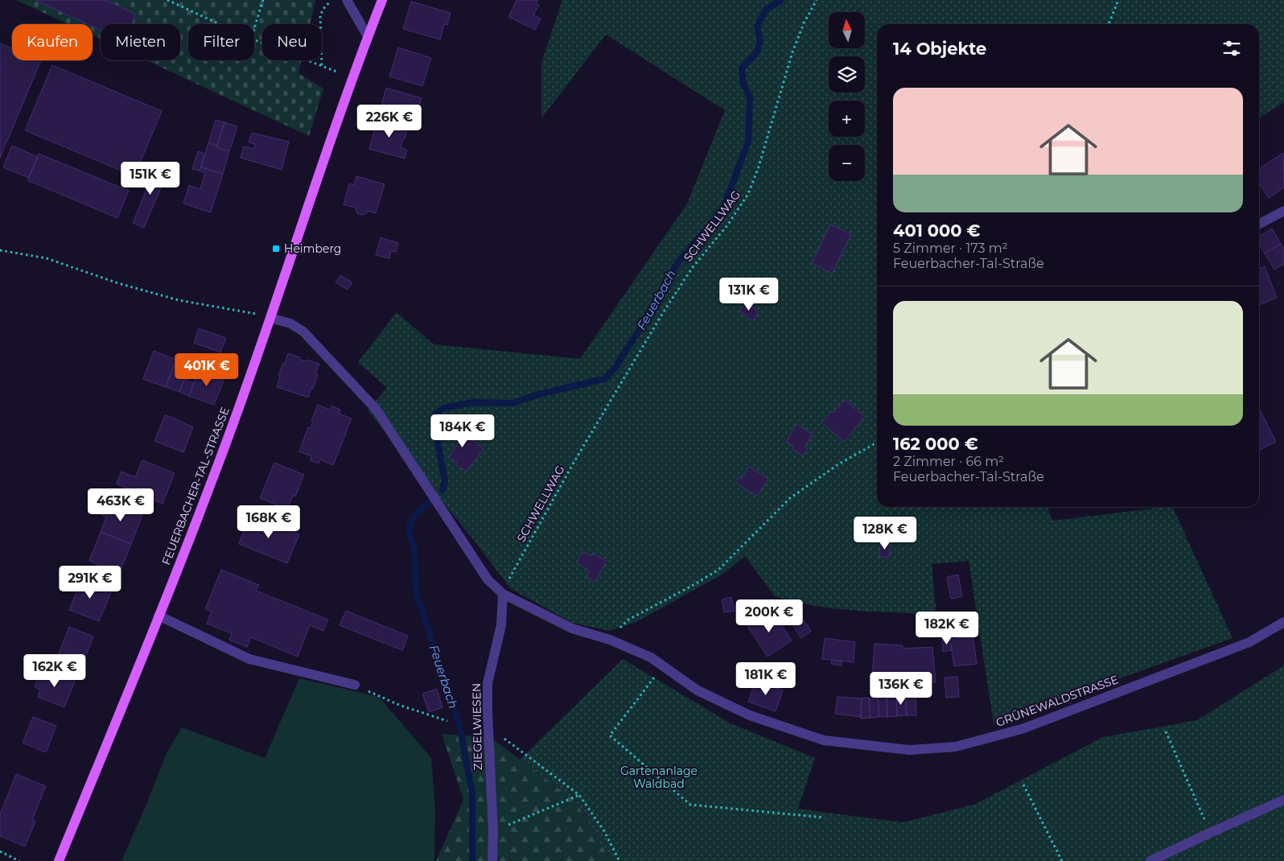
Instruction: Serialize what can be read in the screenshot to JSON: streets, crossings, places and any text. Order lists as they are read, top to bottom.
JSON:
{
  "streets": {
    "main road": ["FEUERBACHER-TAL-STRASSE"],
    "street": ["GRÜNEWALDSTRASSE", "ZIEGELWIESEN"],
    "path": ["SCHWELLWAG"]
  },
  "crossings": [
    ["SCHWELLWAG", "GRÜNEWALDSTRASSE"],
    ["SCHWELLWAG", "ZIEGELWIESEN"],
    ["FEUERBACHER-TAL-STRASSE", "GRÜNEWALDSTRASSE"],
    ["GRÜNEWALDSTRASSE", "ZIEGELWIESEN"]
  ],
  "water": ["Feuerbach"],
  "parks": ["Gartenanlage Waldbad"],
  "places": {
    "transit": ["Heimberg"]
  },
  "north": "top",
  "page": {
    "map_buttons": ["+", "−"],
    "chip": [
      "Kaufen",
      "Mieten",
      "Filter",
      "Neu"
    ],
    "heading": "14 Objekte",
    "list": [
      {
        "name": "401 000 €",
        "note": "5 Zimmer · 173 m² · Feuerbacher-Tal-Straße"
      },
      {
        "name": "162 000 €",
        "note": "2 Zimmer · 66 m² · Feuerbacher-Tal-Straße"
      }
    ],
    "price": [
      "226K €",
      "151K €",
      "131K €",
      "401K €",
      "184K €",
      "463K €",
      "168K €",
      "128K €",
      "291K €",
      "200K €",
      "182K €",
      "162K €",
      "181K €",
      "136K €"
    ]
  }
}
